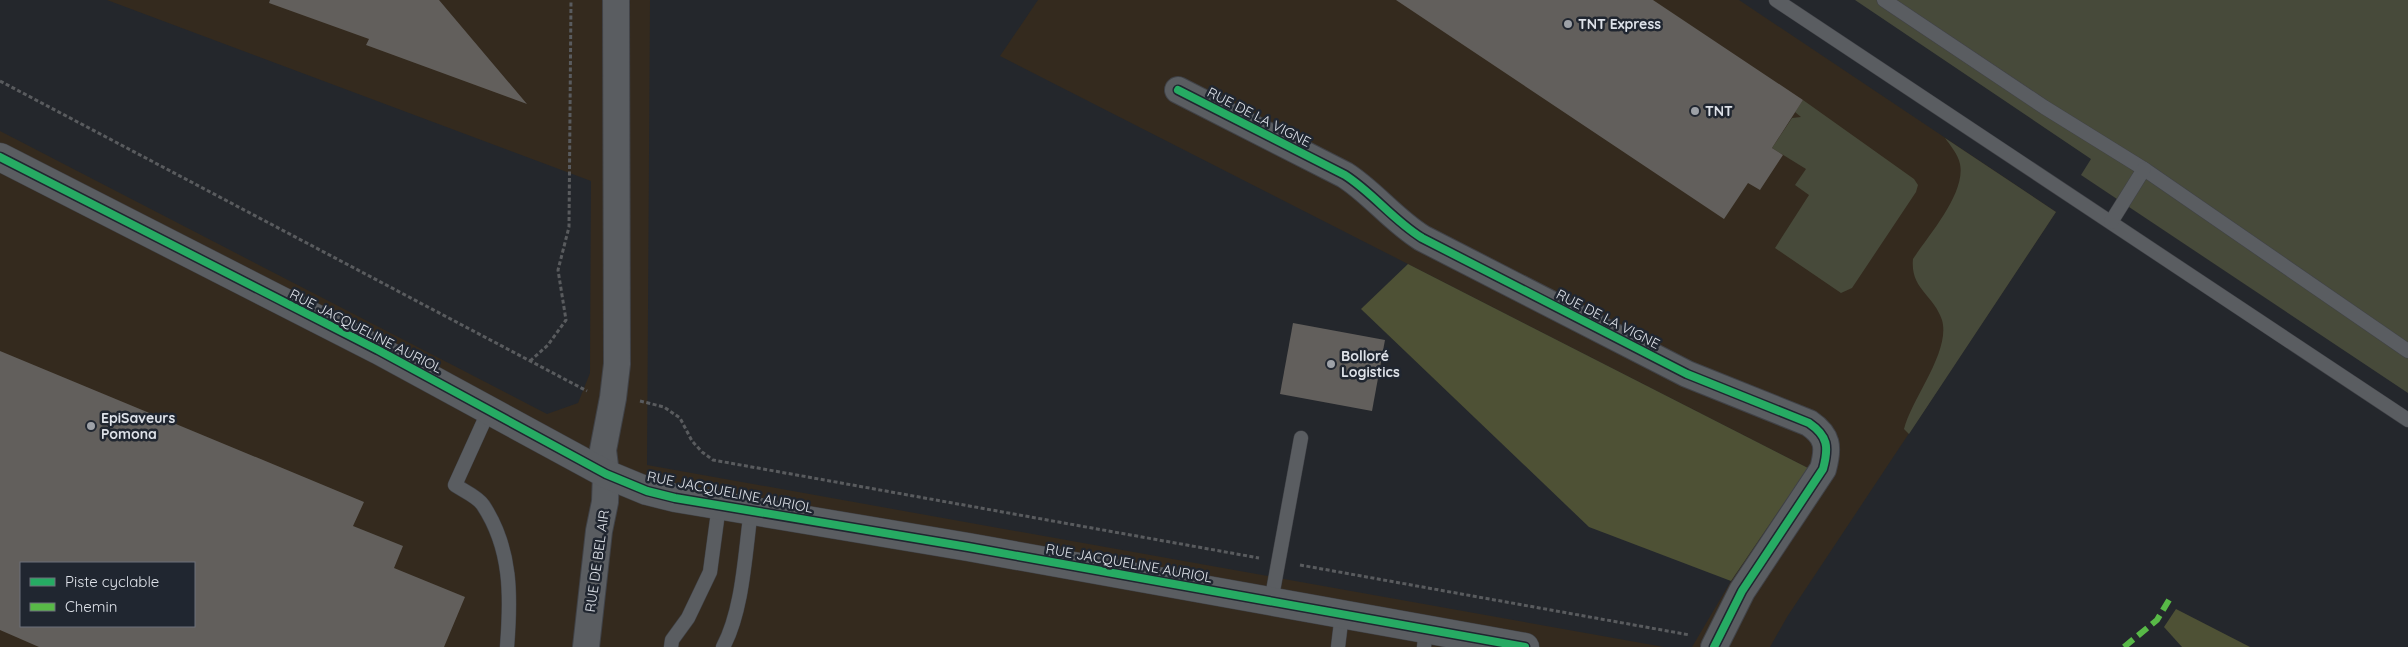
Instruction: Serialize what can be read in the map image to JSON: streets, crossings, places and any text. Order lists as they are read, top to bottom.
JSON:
{
  "streets": {
    "street": ["RUE DE LA VIGNE", "RUE JACQUELINE AURIOL", "RUE DE BEL AIR"]
  },
  "crossings": [
    ["RUE JACQUELINE AURIOL", "RUE DE BEL AIR"]
  ],
  "places": [
    "TNT Express",
    "TNT",
    "Bolloré Logistics",
    "EpiSaveurs Pomona"
  ],
  "legend": ["Piste cyclable", "Chemin"]
}
